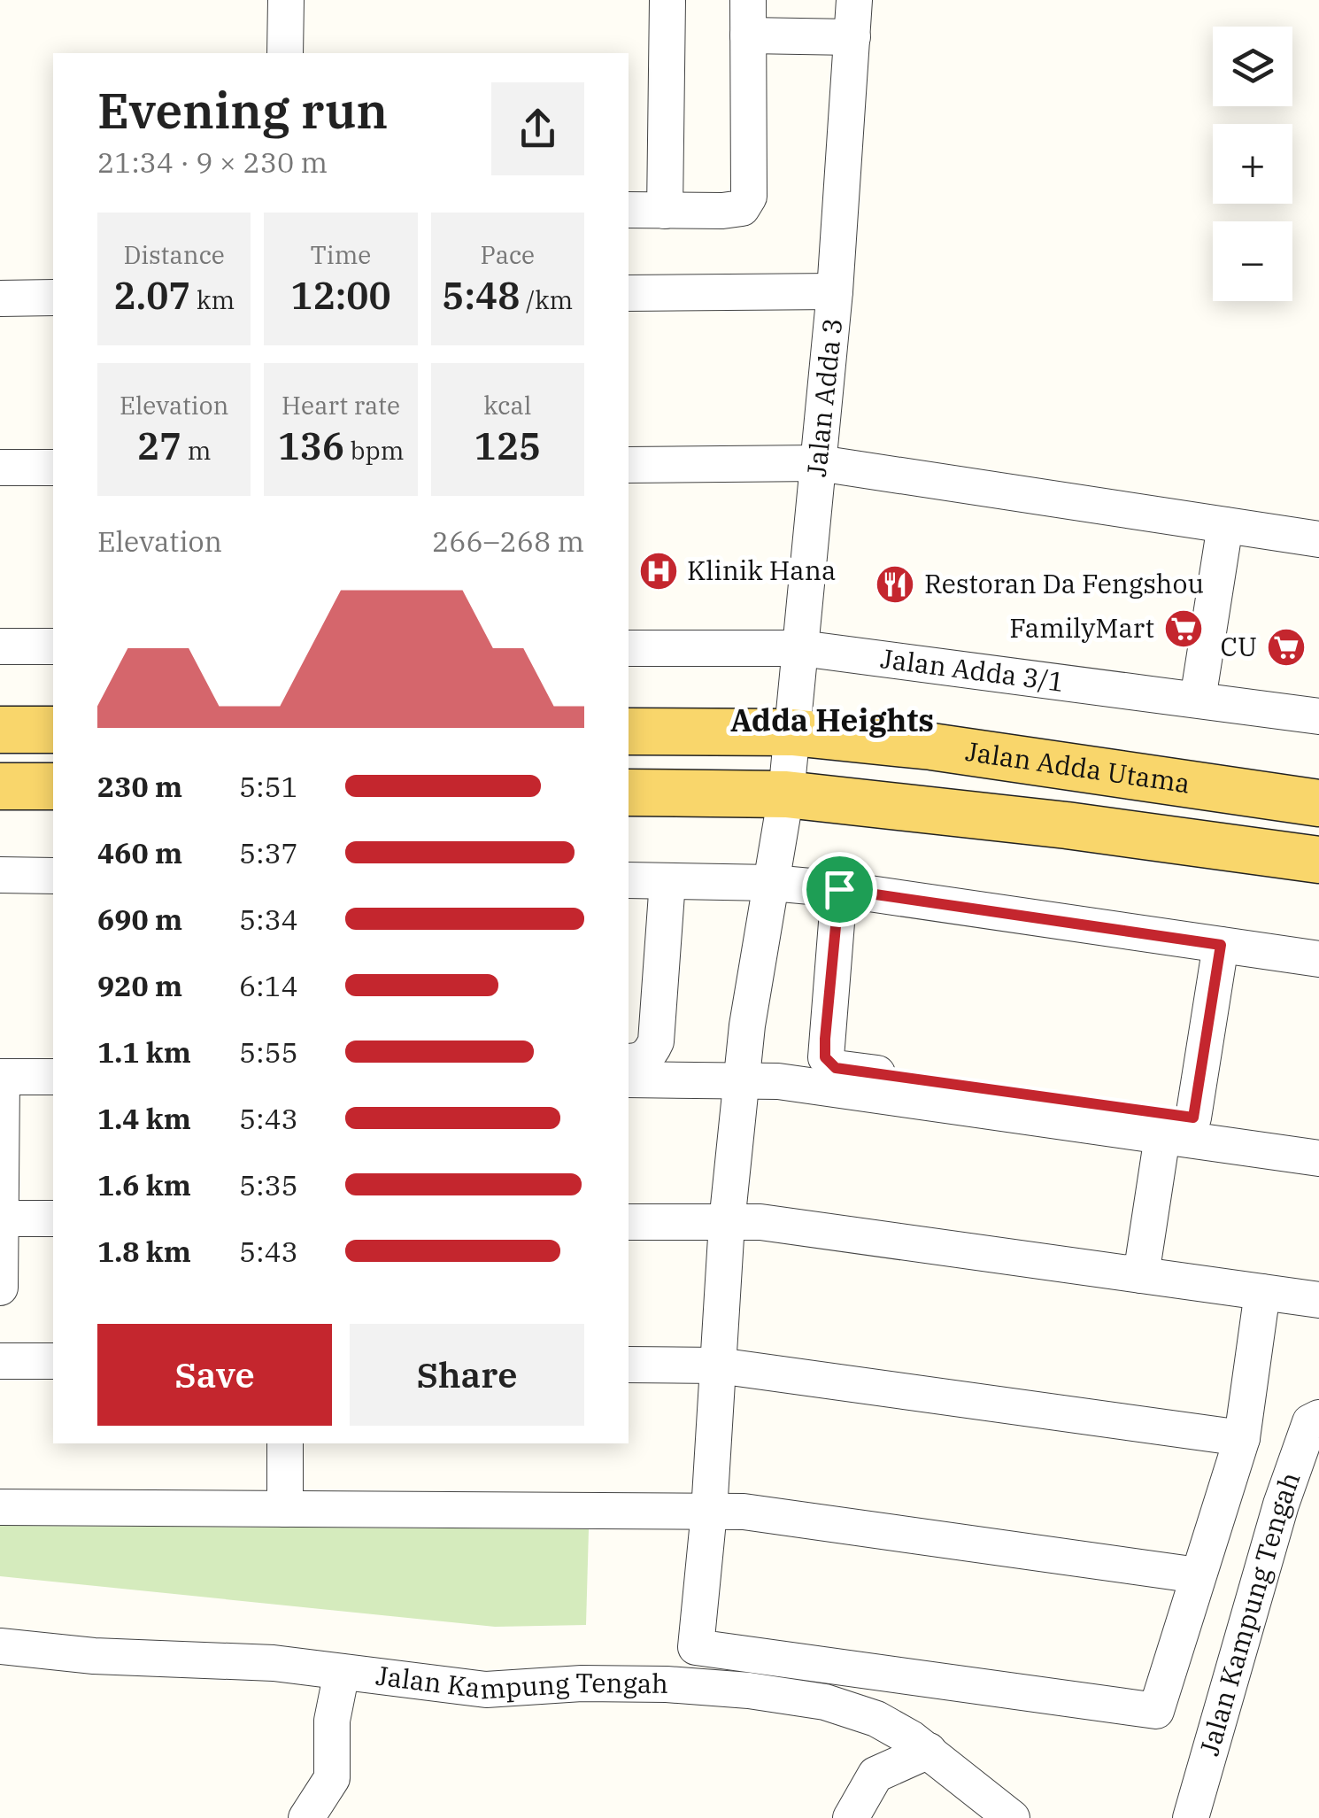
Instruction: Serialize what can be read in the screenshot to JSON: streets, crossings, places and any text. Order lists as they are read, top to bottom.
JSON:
{
  "streets": {
    "main road": ["Jalan Adda Utama"],
    "street": ["Jalan Adda 3", "Jalan Adda 3/1", "Jalan Kampung Tengah"]
  },
  "crossings": [
    ["Jalan Adda 3", "Jalan Adda 3/1"],
    ["Jalan Adda 3", "Jalan Adda Utama"]
  ],
  "districts": ["Adda Heights"],
  "places": {
    "hospital": ["Klinik Hana"],
    "restaurant": ["Restoran Da Fengshou"],
    "supermarket": ["FamilyMart", "CU"]
  },
  "page": {
    "map_buttons": ["+", "−"],
    "heading": ["Evening run", "21:34 · 9 × 230 m"],
    "stats": [
      ["Distance", "2.07 km"],
      ["Time", "12:00"],
      ["Pace", "5:48 /km"],
      ["Elevation", "27 m"],
      ["Heart rate", "136 bpm"],
      ["kcal", "125"]
    ],
    "chart": ["Elevation", "266–268 m"],
    "list": [
      {
        "name": "230 m",
        "note": "5:51"
      },
      {
        "name": "460 m",
        "note": "5:37"
      },
      {
        "name": "690 m",
        "note": "5:34"
      },
      {
        "name": "920 m",
        "note": "6:14"
      },
      {
        "name": "1.1 km",
        "note": "5:55"
      },
      {
        "name": "1.4 km",
        "note": "5:43"
      },
      {
        "name": "1.6 km",
        "note": "5:35"
      },
      {
        "name": "1.8 km",
        "note": "5:43"
      }
    ],
    "buttons": ["Save", "Share"]
  }
}
